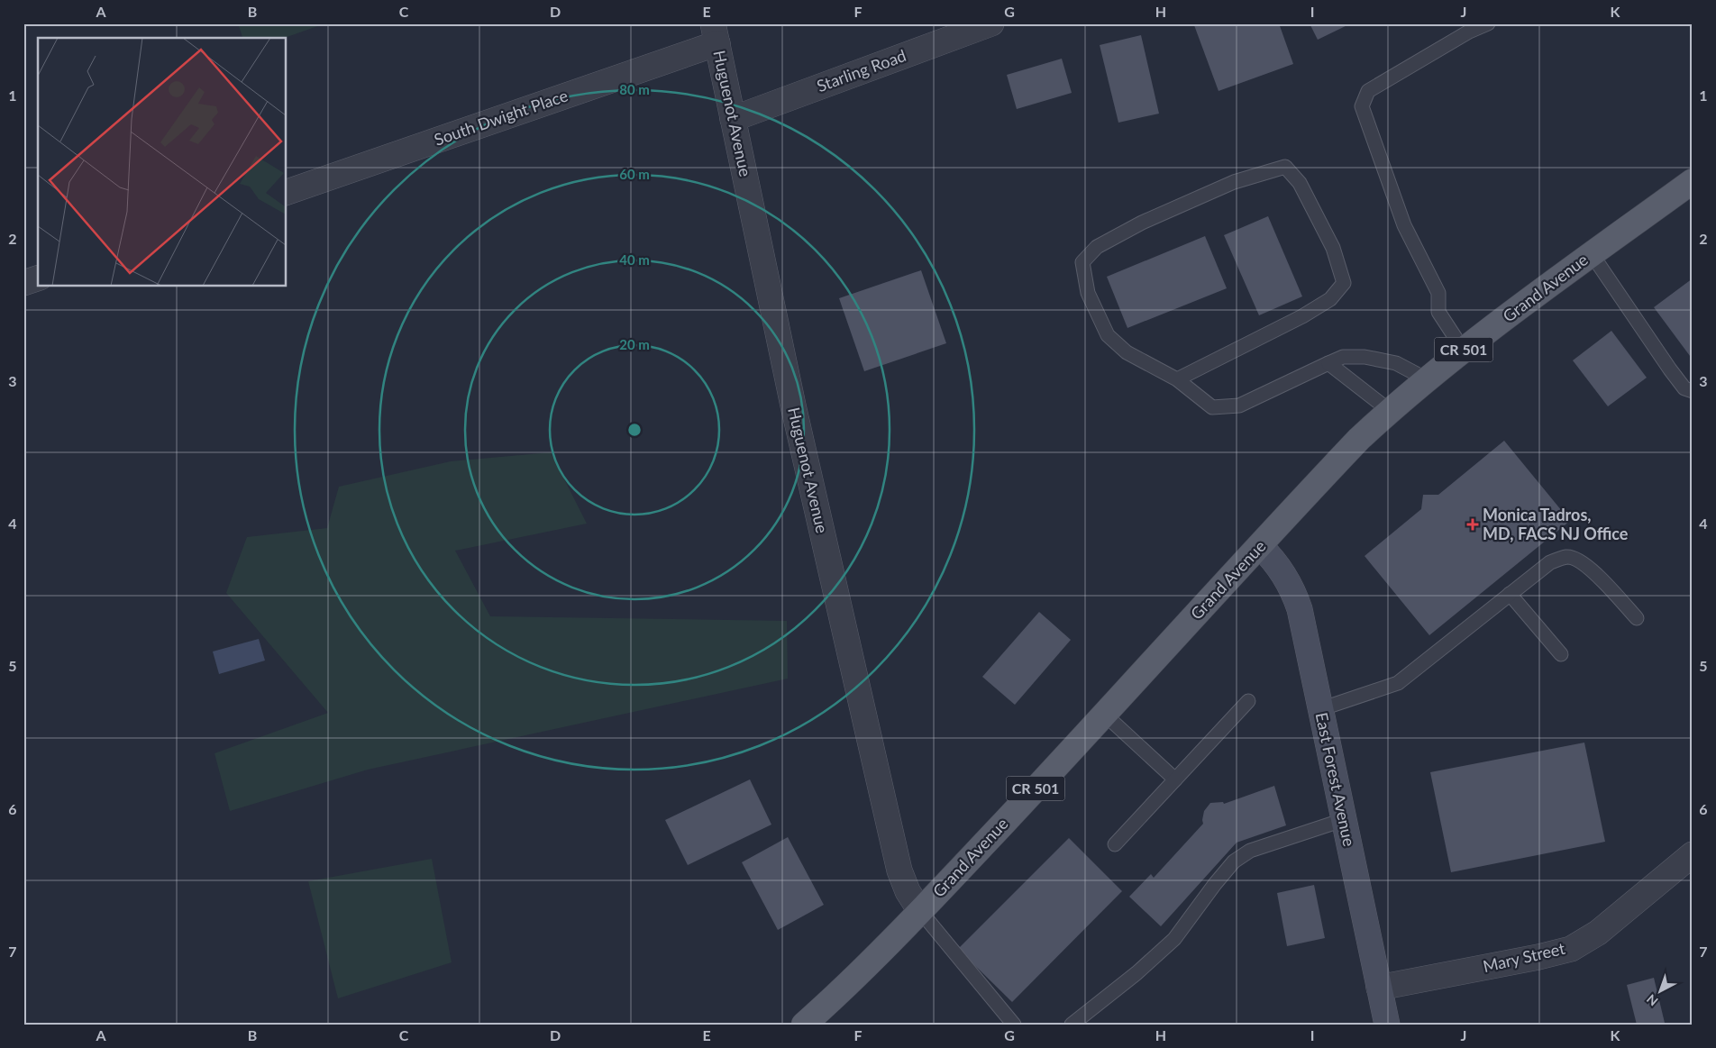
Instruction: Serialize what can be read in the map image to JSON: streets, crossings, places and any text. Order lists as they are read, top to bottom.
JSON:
{
  "streets": {
    "main road": ["Grand Avenue", "CR 501"],
    "street": [
      "Starling Road",
      "Huguenot Avenue",
      "South Dwight Place",
      "East Forest Avenue",
      "Mary Street"
    ]
  },
  "crossings": [
    ["Starling Road", "Huguenot Avenue"],
    ["Huguenot Avenue", "South Dwight Place"],
    ["Huguenot Avenue", "Grand Avenue"],
    ["Grand Avenue", "East Forest Avenue"],
    ["East Forest Avenue", "Mary Street"]
  ],
  "places": {
    "health": ["Monica Tadros, MD, FACS NJ Office"]
  },
  "north": "bottom left",
  "grid": {
    "columns": [
      "A",
      "B",
      "C",
      "D",
      "E",
      "F",
      "G",
      "H",
      "I",
      "J",
      "K"
    ],
    "rows": [
      "1",
      "2",
      "3",
      "4",
      "5",
      "6",
      "7"
    ]
  },
  "rings": [
    "80 m",
    "60 m",
    "40 m",
    "20 m"
  ]
}
